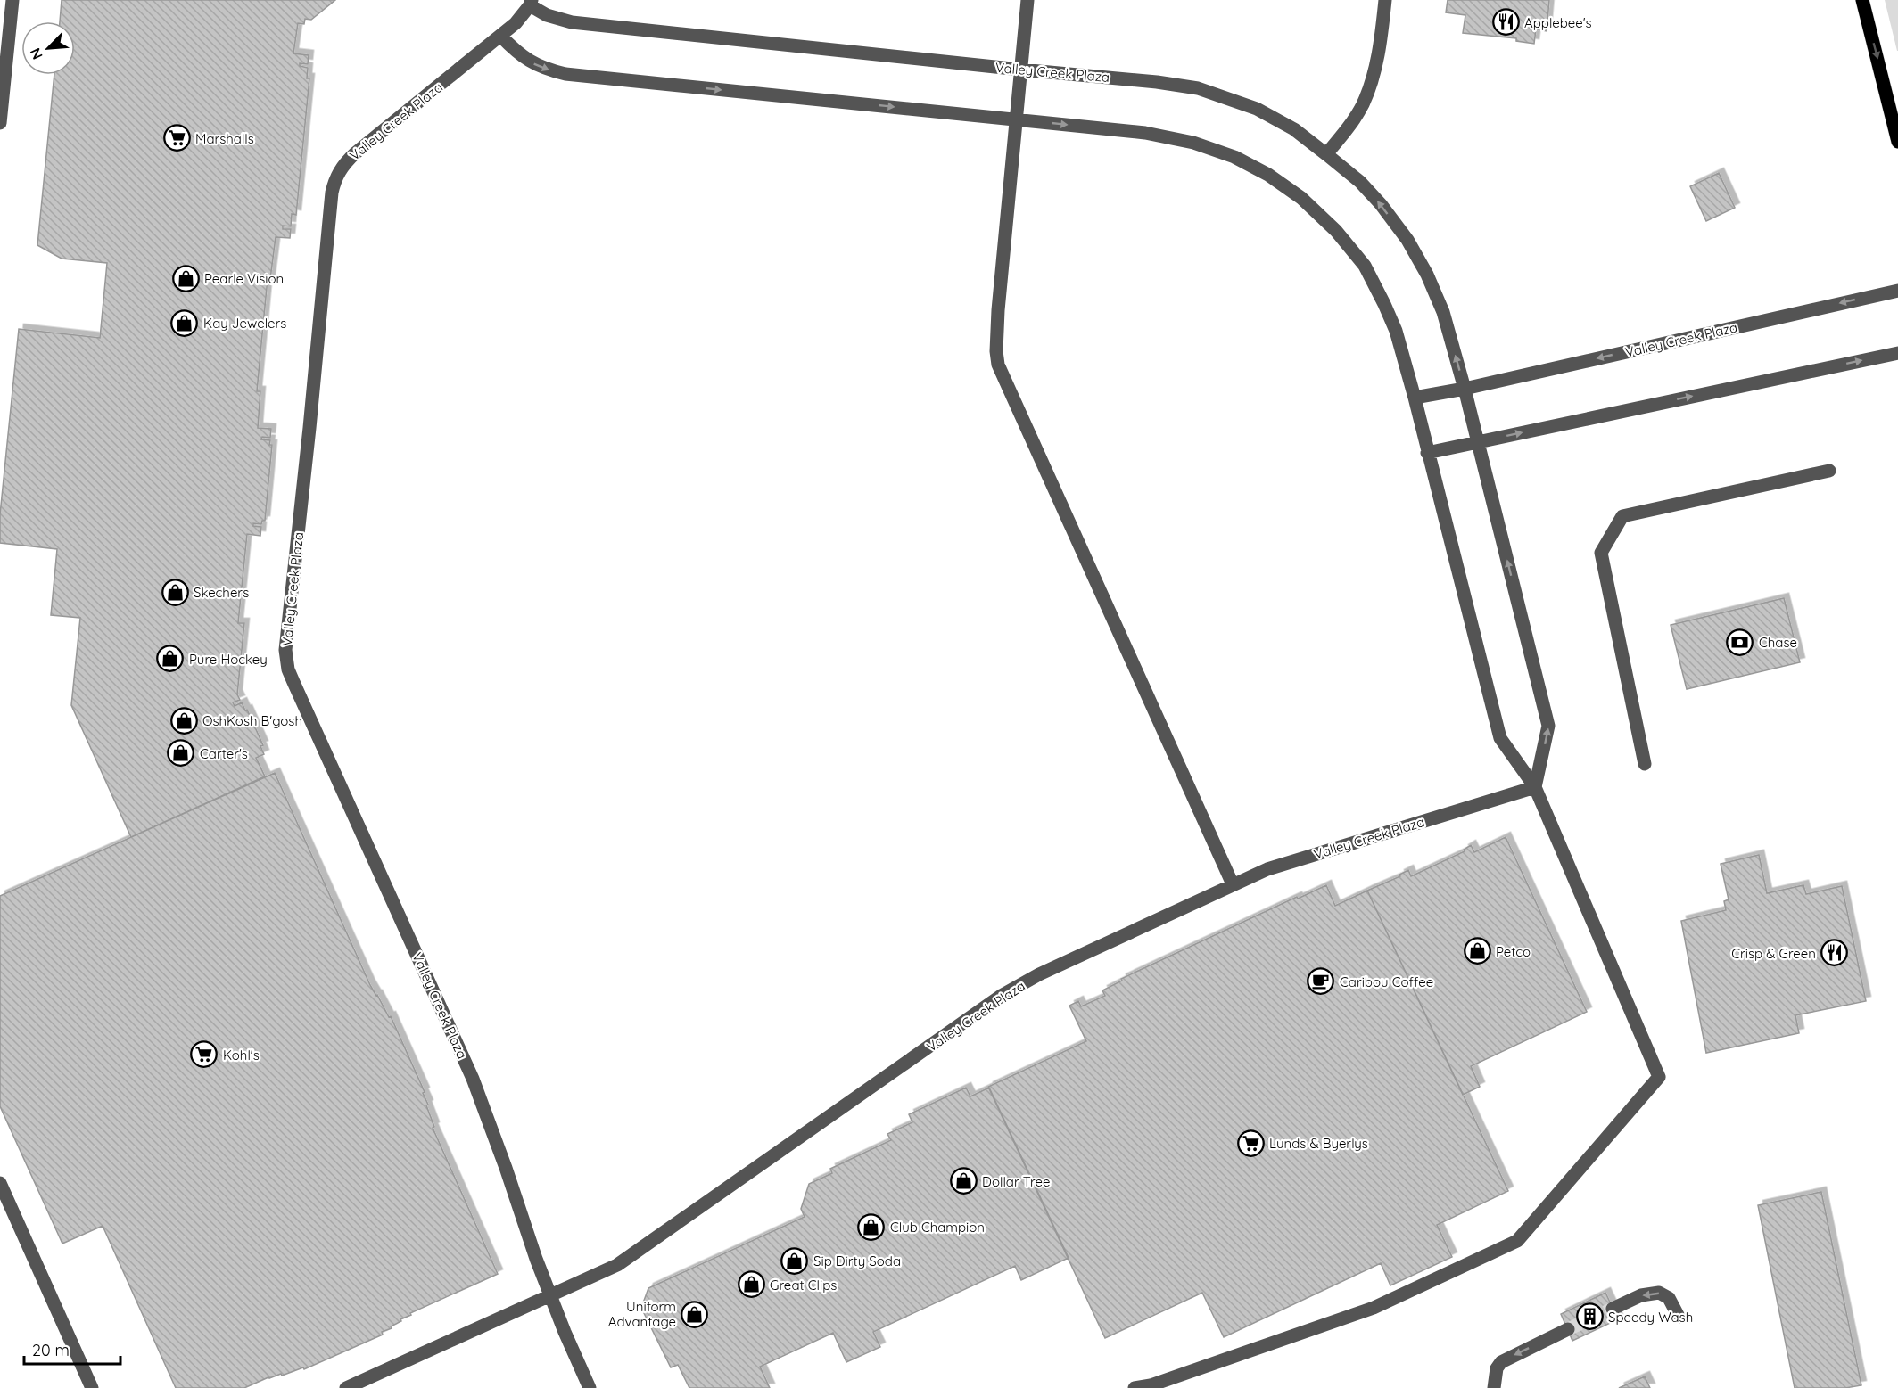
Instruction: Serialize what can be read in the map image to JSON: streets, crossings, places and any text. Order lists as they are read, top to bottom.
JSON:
{
  "streets": {
    "street": ["Valley Creek Plaza"]
  },
  "places": {
    "restaurant": ["Applebee's", "Crisp & Green"],
    "supermarket": ["Marshalls", "Kohl's", "Lunds & Byerlys"],
    "shop": [
      "Pearle Vision",
      "Kay Jewelers",
      "Skechers",
      "Pure Hockey",
      "OshKosh B'gosh",
      "Carter's",
      "Petco",
      "Dollar Tree",
      "Club Champion",
      "Sip Dirty Soda",
      "Great Clips",
      "Uniform Advantage"
    ],
    "bank": ["Chase"],
    "cafe": ["Caribou Coffee"],
    "building": ["Speedy Wash"]
  },
  "scale_bar": "20 m",
  "north": "bottom left"
}
